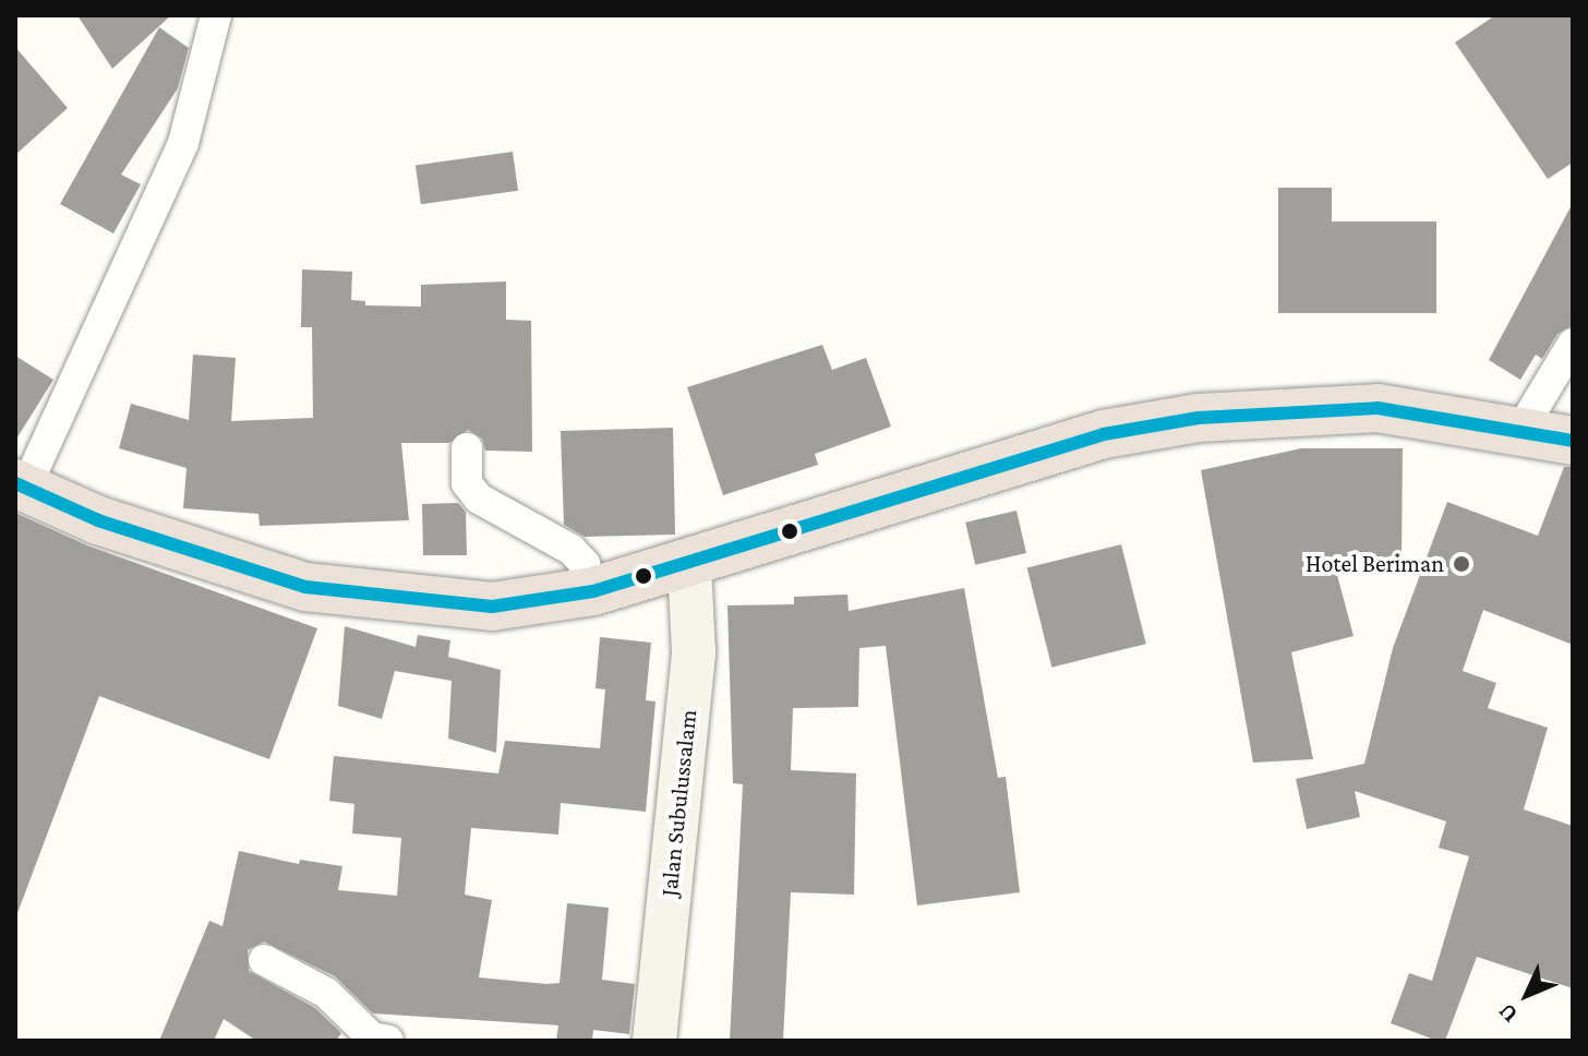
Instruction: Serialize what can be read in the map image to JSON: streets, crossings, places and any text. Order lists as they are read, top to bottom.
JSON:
{
  "streets": {
    "street": ["Jalan Subulussalam"]
  },
  "places": ["Hotel Beriman"],
  "north": "bottom left"
}
